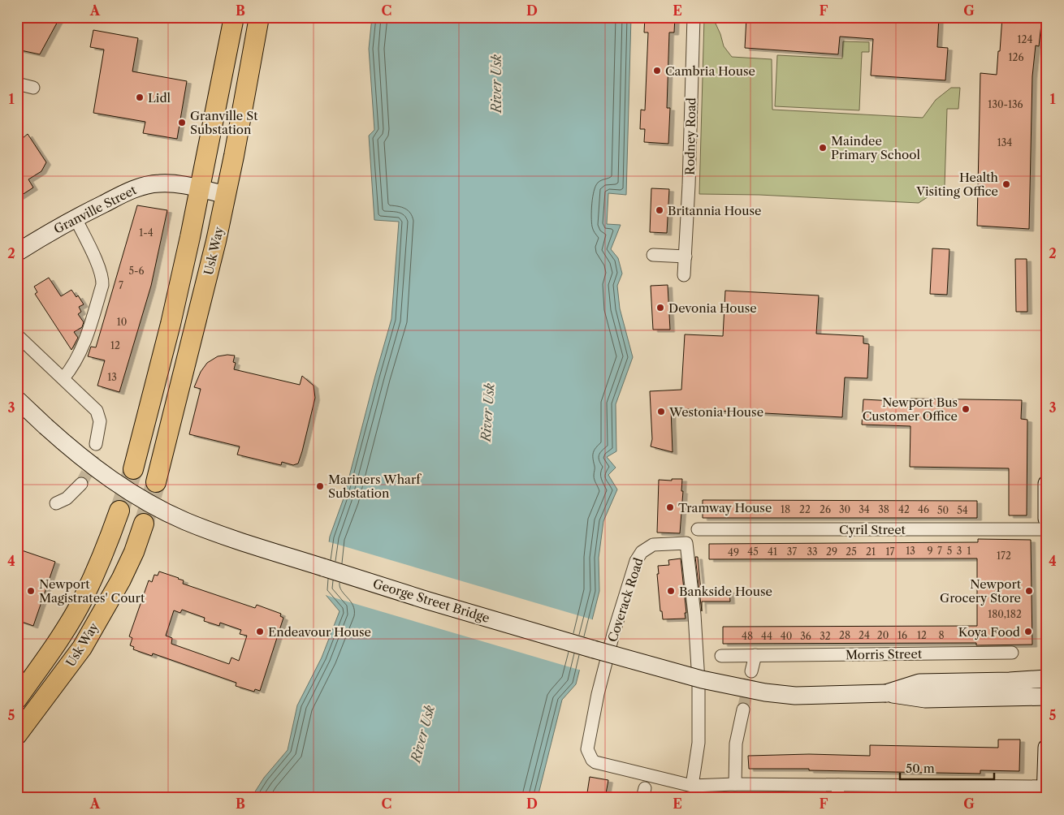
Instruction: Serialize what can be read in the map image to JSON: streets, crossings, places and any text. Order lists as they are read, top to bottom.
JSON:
{
  "streets": {
    "main road": ["Granville Street", "Usk Way", "George Street Bridge"],
    "street": [
      "Rodney Road",
      "Cyril Street",
      "Coverack Road",
      "Morris Street"
    ]
  },
  "crossings": [
    ["Granville Street", "Usk Way"]
  ],
  "water": ["River Usk"],
  "places": [
    "Cambria House",
    "Lidl",
    "Granville St Substation",
    "Maindee Primary School",
    "Health Visiting Office",
    "Britannia House",
    "Devonia House",
    "Newport Bus Customer Office",
    "Westonia House",
    "Mariners Wharf Substation",
    "Tramway House",
    "Newport Magistrates' Court",
    "Bankside House",
    "Newport Grocery Store",
    "Endeavour House",
    "Koya Food"
  ],
  "house_numbers": [
    "124",
    "126",
    "130-136",
    "134",
    "1-4",
    "5-6",
    "7",
    "10",
    "12",
    "13",
    "18",
    "22",
    "26",
    "30",
    "34",
    "38",
    "42",
    "46",
    "50",
    "54",
    "13",
    "9",
    "7",
    "5",
    "3",
    "1",
    "45",
    "41",
    "37",
    "33",
    "29",
    "25",
    "21",
    "17",
    "49",
    "172",
    "180,182",
    "28",
    "24",
    "20",
    "16",
    "12",
    "8",
    "48",
    "44",
    "40",
    "36",
    "32"
  ],
  "scale_bar": "50 m",
  "grid": {
    "columns": [
      "A",
      "B",
      "C",
      "D",
      "E",
      "F",
      "G"
    ],
    "rows": [
      "1",
      "2",
      "3",
      "4",
      "5"
    ]
  }
}
